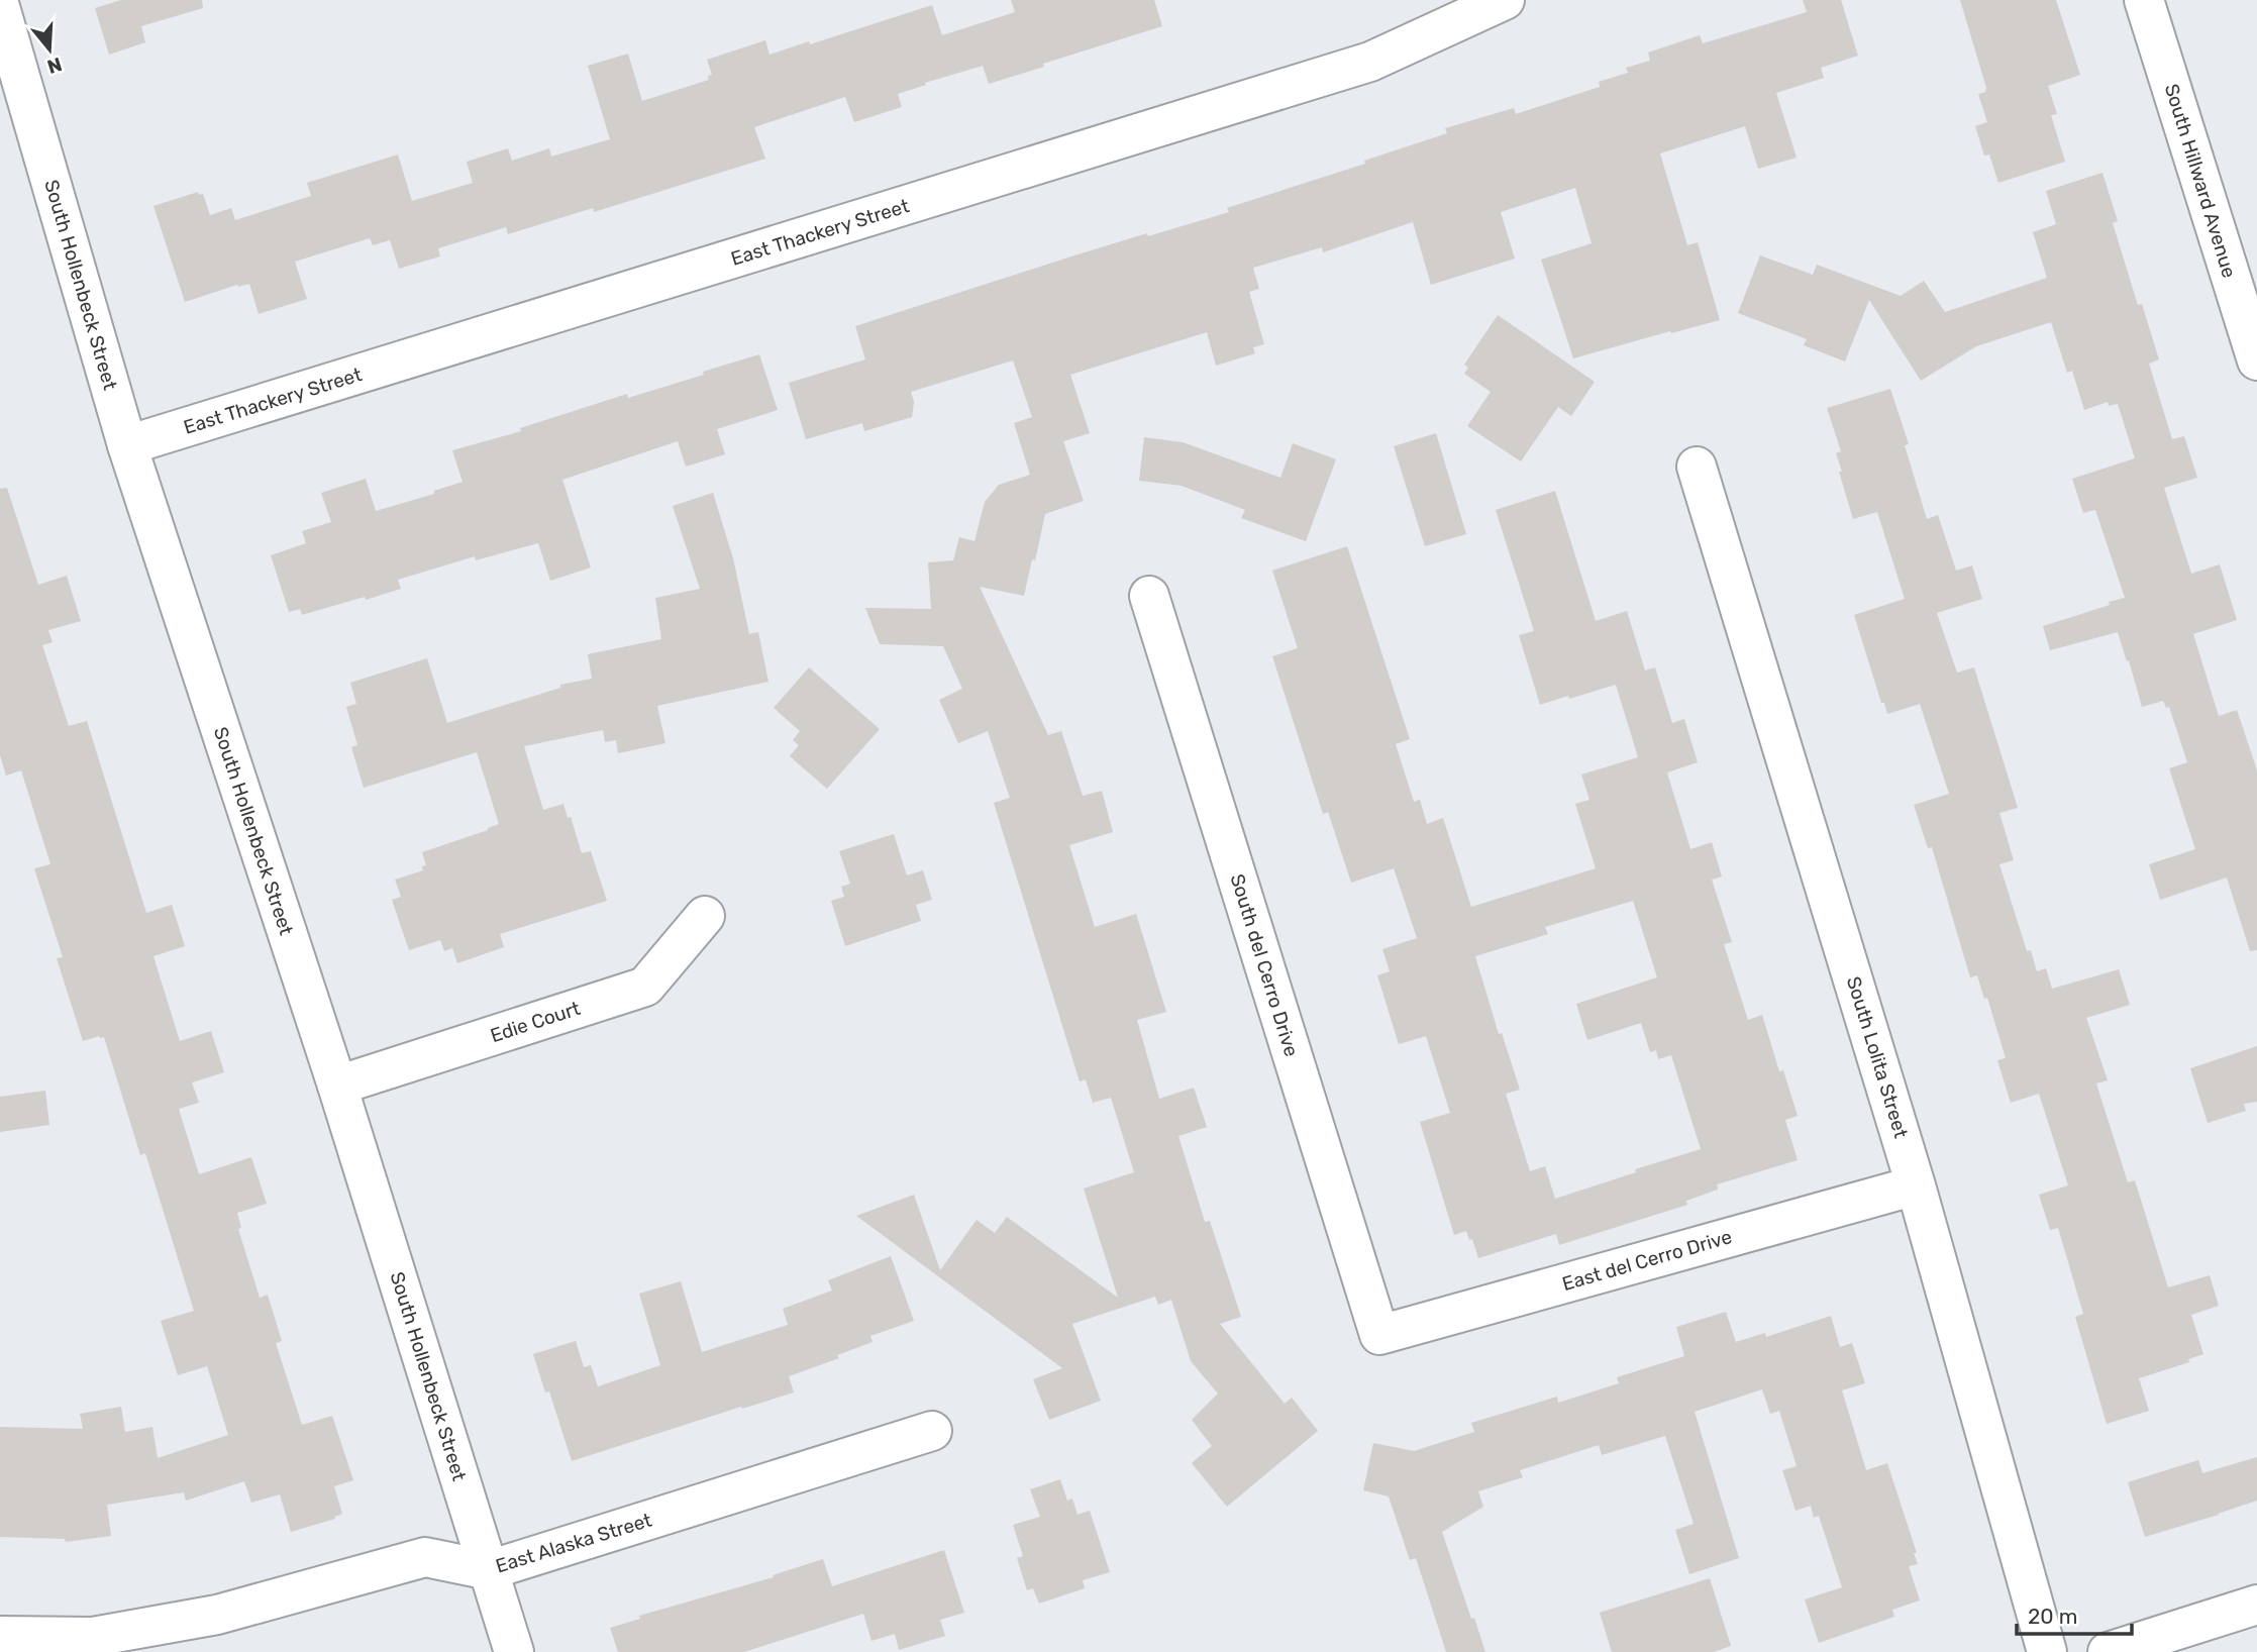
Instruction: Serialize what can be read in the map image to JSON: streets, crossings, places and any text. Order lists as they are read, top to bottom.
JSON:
{
  "streets": {
    "street": [
      "South Hillward Avenue",
      "East Thackery Street",
      "South Hollenbeck Street",
      "South del Cerro Drive",
      "Edie Court",
      "South Lolita Street",
      "East del Cerro Drive",
      "East Alaska Street"
    ]
  },
  "crossings": [
    ["East Thackery Street", "South Hollenbeck Street"],
    ["South Hollenbeck Street", "Edie Court"],
    ["South Hollenbeck Street", "East Alaska Street"],
    ["South del Cerro Drive", "East del Cerro Drive"],
    ["South Lolita Street", "East del Cerro Drive"]
  ],
  "scale_bar": "20 m",
  "north": "bottom"
}
